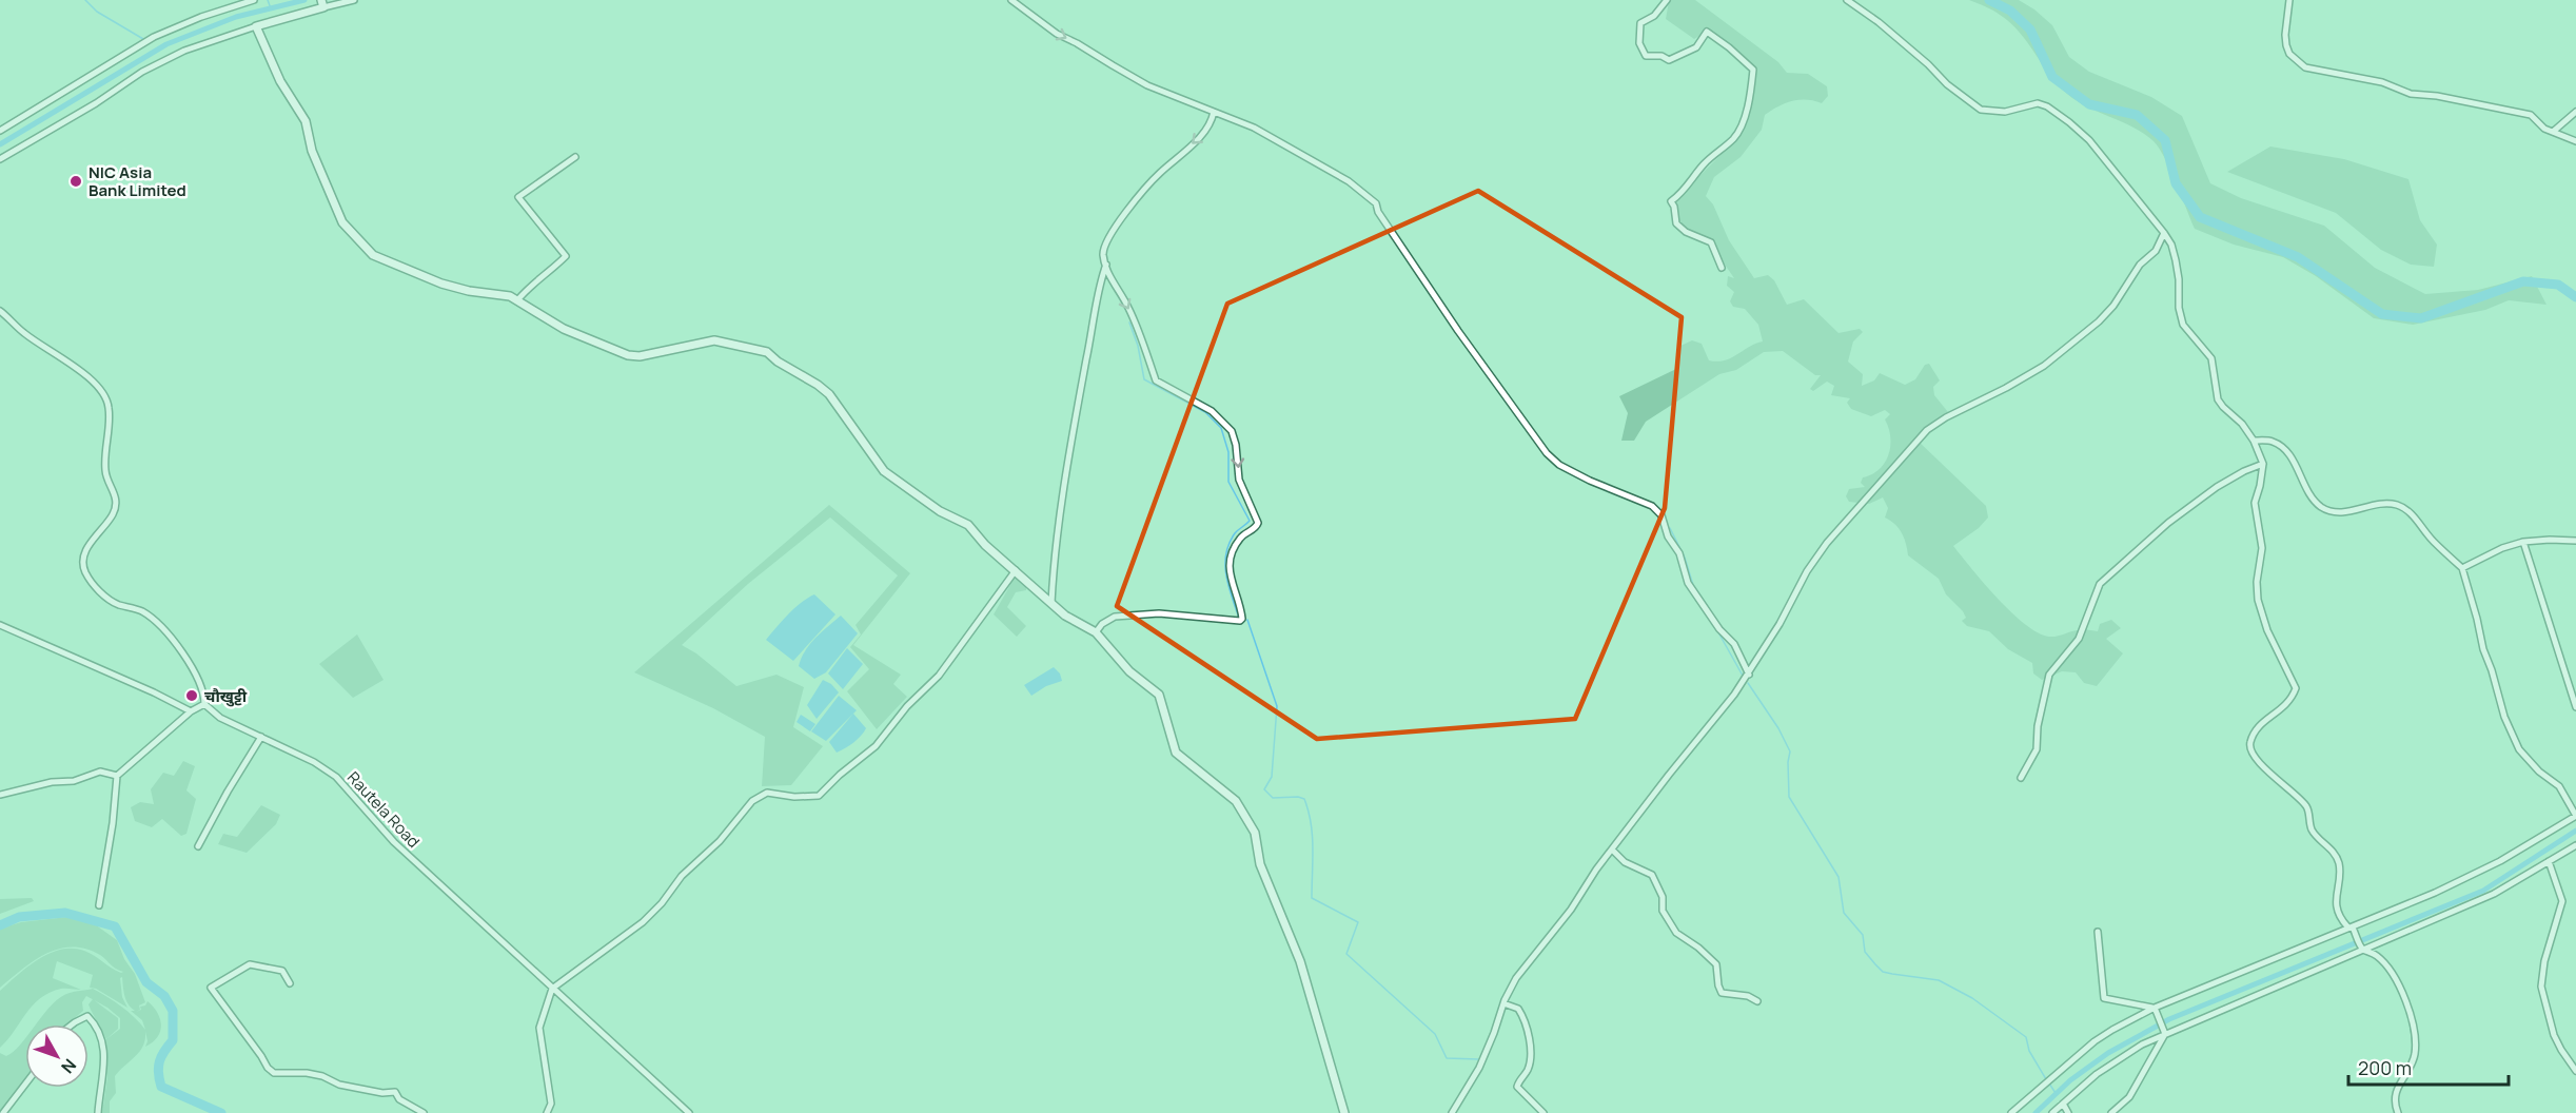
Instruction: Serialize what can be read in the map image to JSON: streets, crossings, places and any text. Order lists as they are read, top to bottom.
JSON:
{
  "streets": {
    "street": ["Rautela Road"]
  },
  "places": ["NIC Asia Bank Limited", "चौखुट्टी"],
  "scale_bar": "200 m",
  "north": "bottom right"
}
